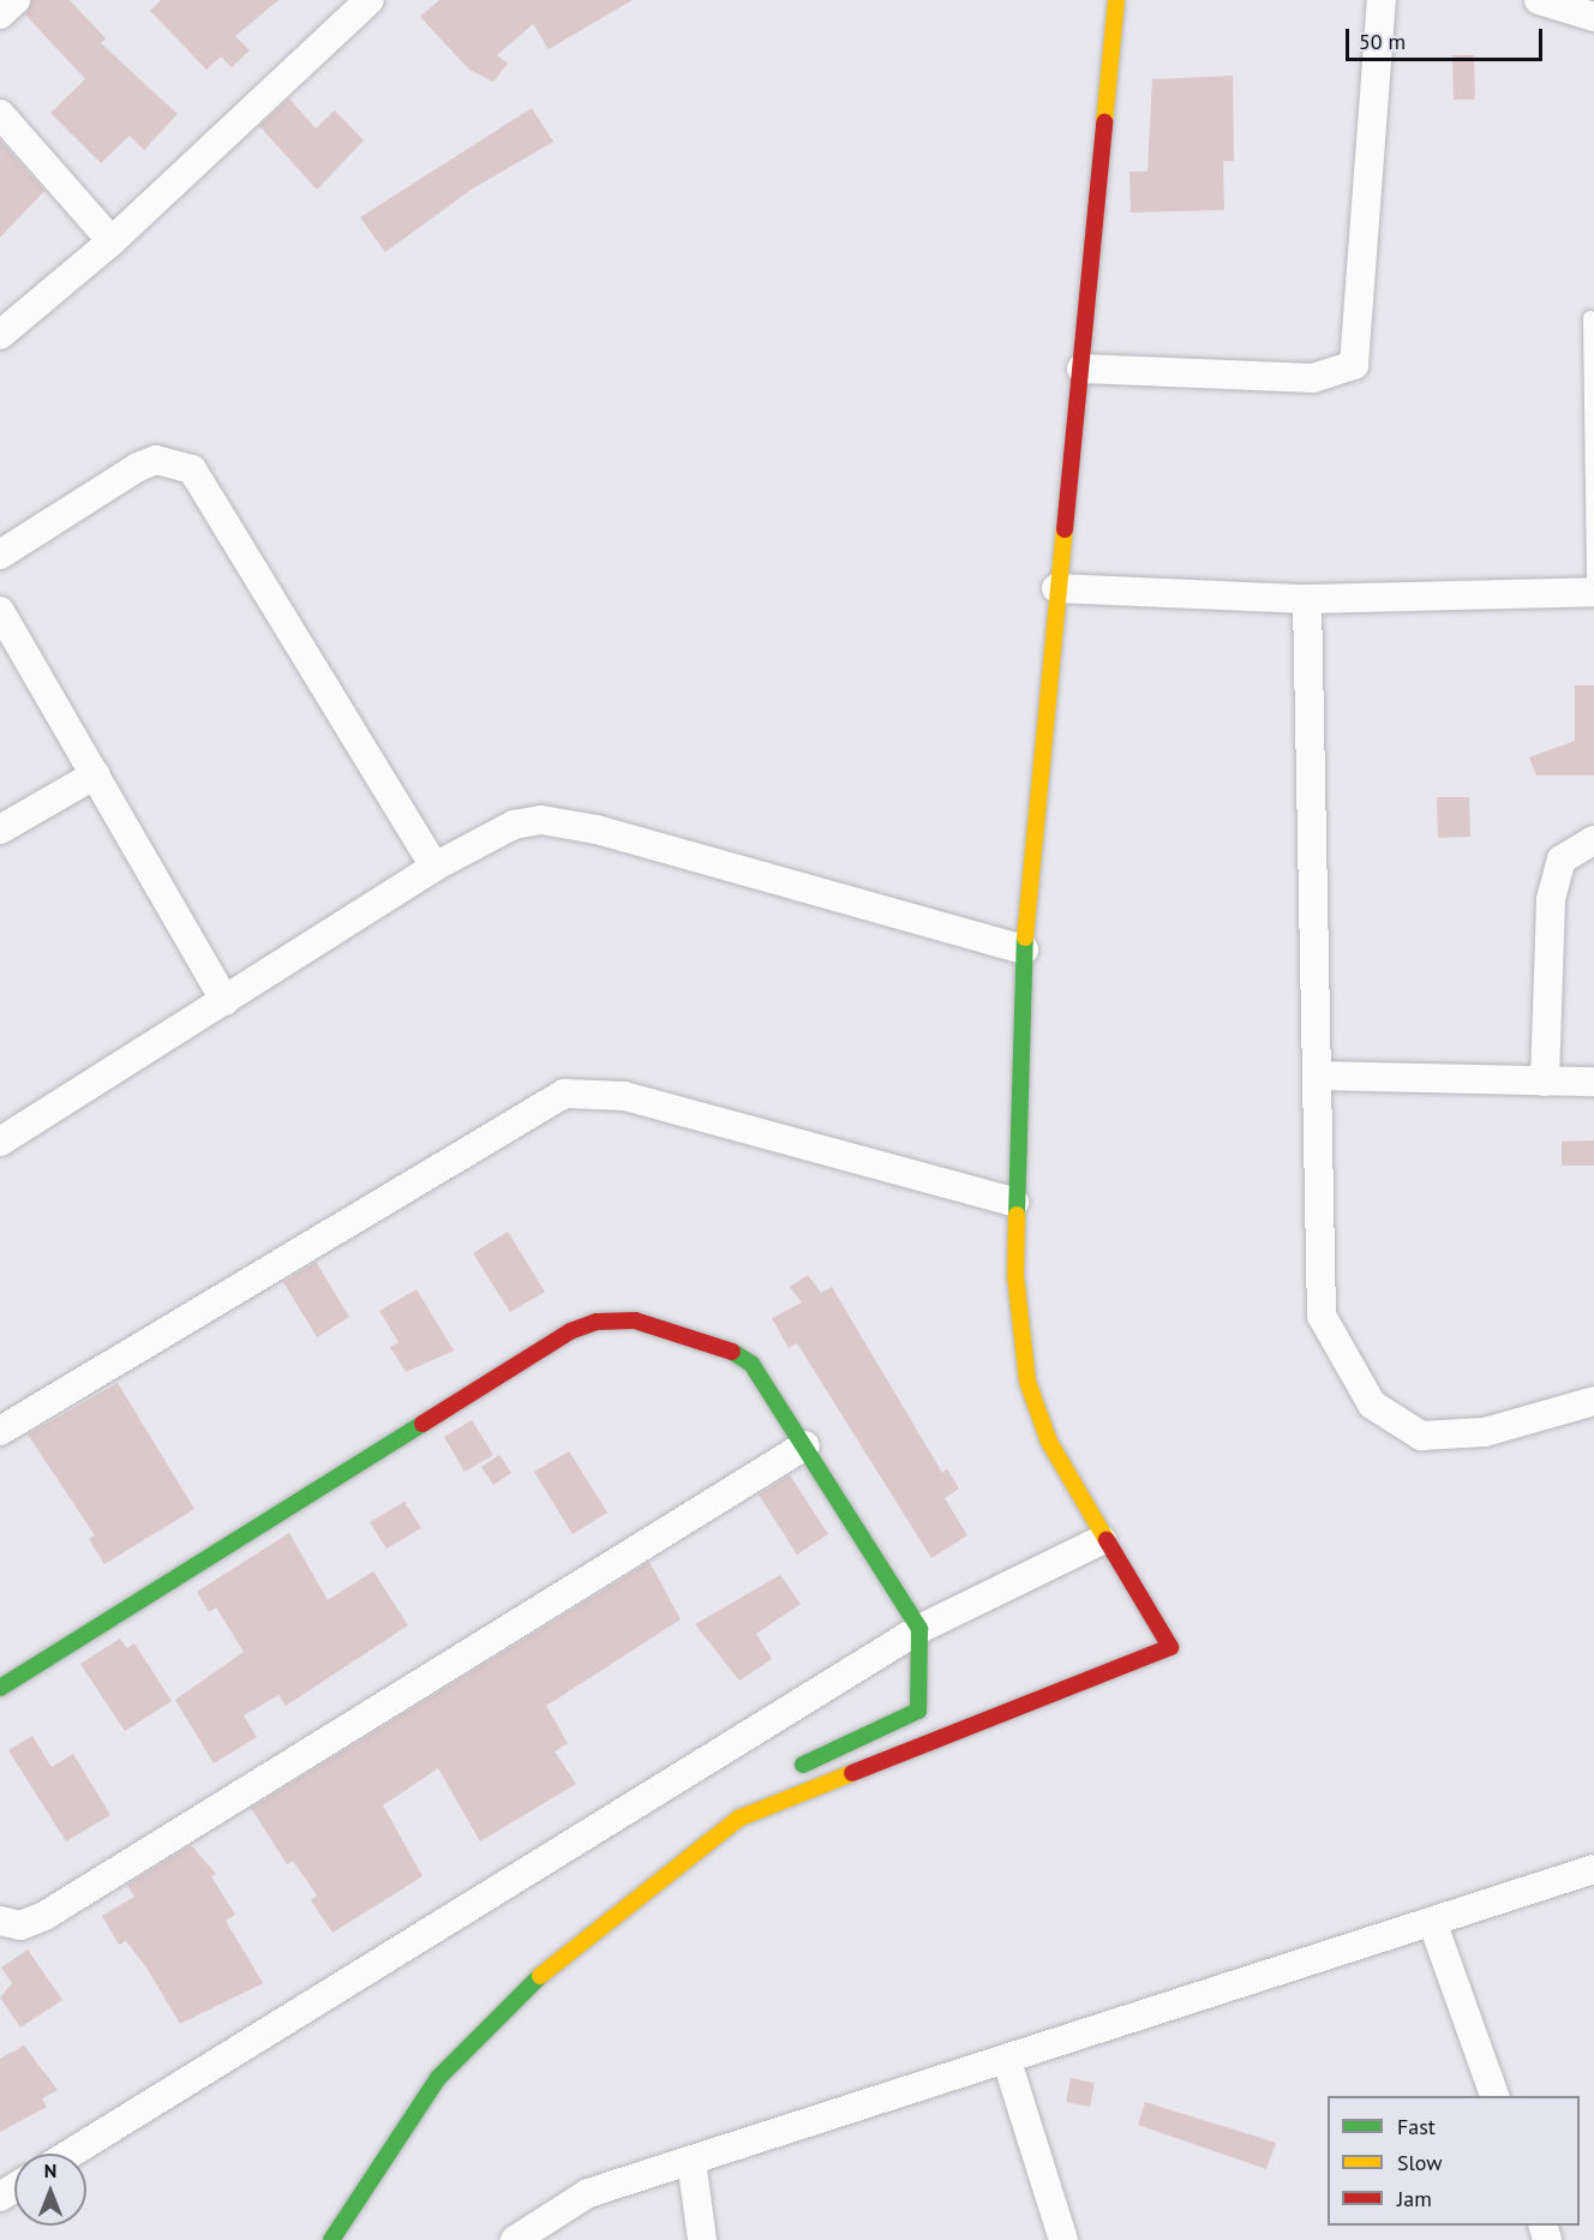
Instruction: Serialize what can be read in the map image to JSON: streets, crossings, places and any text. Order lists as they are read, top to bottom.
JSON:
{
  "legend": ["Fast", "Slow", "Jam"],
  "scale_bar": "50 m",
  "north": "top"
}
